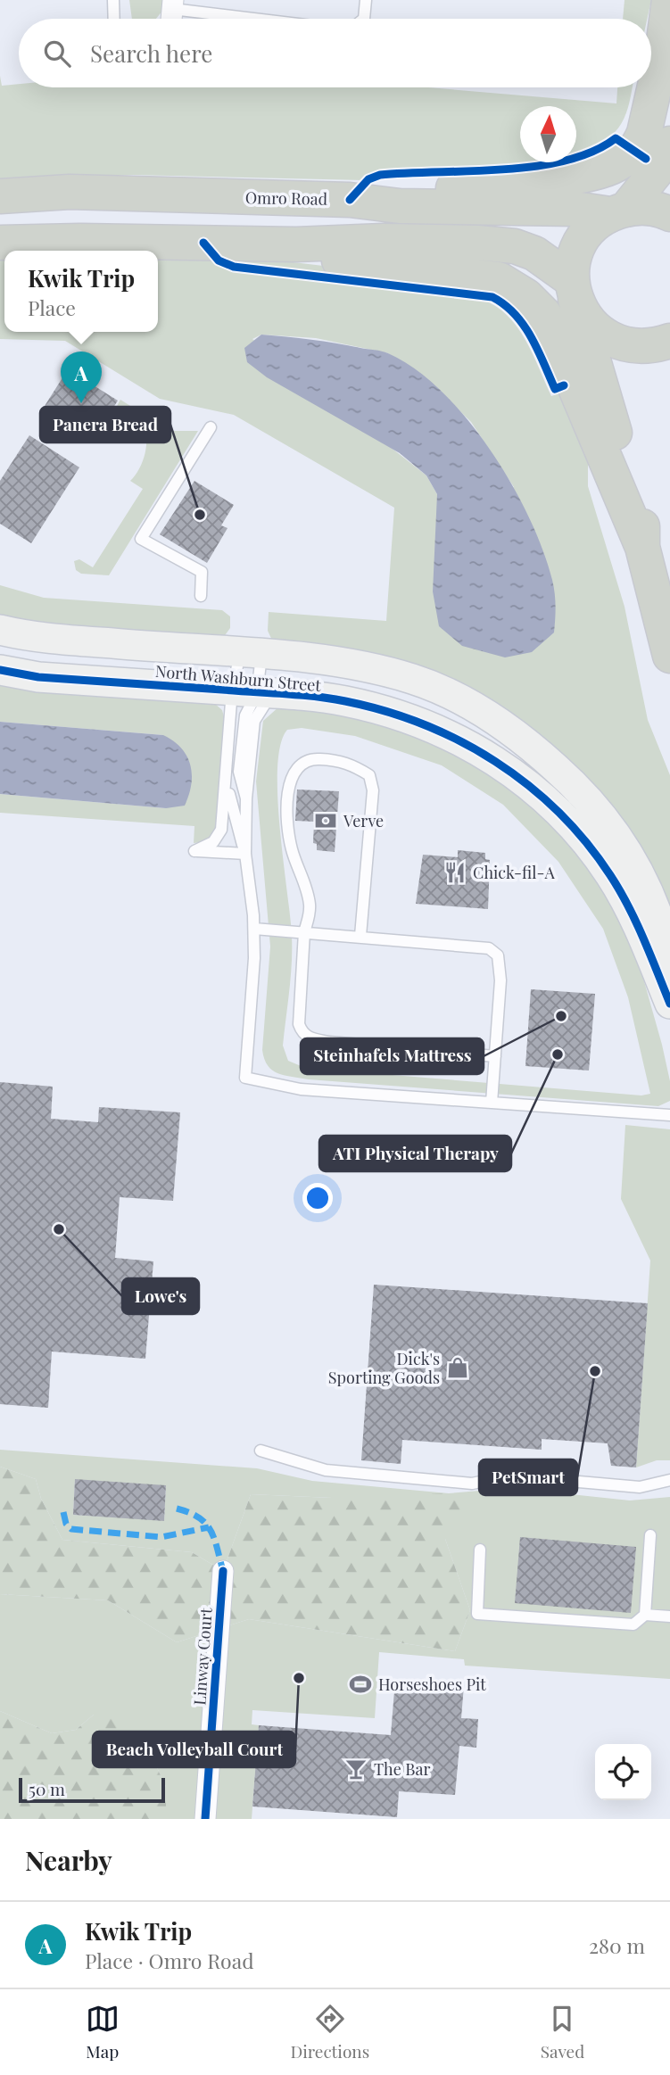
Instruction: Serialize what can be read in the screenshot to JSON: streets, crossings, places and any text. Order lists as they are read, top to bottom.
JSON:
{
  "streets": {
    "highway": ["Omro Road"],
    "street": ["North Washburn Street", "Linway Court"]
  },
  "places": {
    "other": [
      "Panera Bread",
      "Steinhafels Mattress",
      "ATI Physical Therapy",
      "Lowe's",
      "PetSmart",
      "Beach Volleyball Court"
    ],
    "bank": ["Verve"],
    "restaurant": ["Chick-fil-A"],
    "shop": ["Dick's Sporting Goods"],
    "sports": ["Horseshoes Pit"],
    "bar": ["The Bar"]
  },
  "scale_bar": "50 m",
  "north": "top",
  "page": {
    "search": "Search here",
    "popup": ["Kwik Trip", "Place"],
    "pins": "A",
    "scale": "50 m",
    "heading": "Nearby",
    "list": [
      {
        "mark": "A",
        "name": "Kwik Trip",
        "note": "Place · Omro Road",
        "value": "280 m"
      }
    ],
    "nav": ["Map", "Directions", "Saved"]
  }
}
